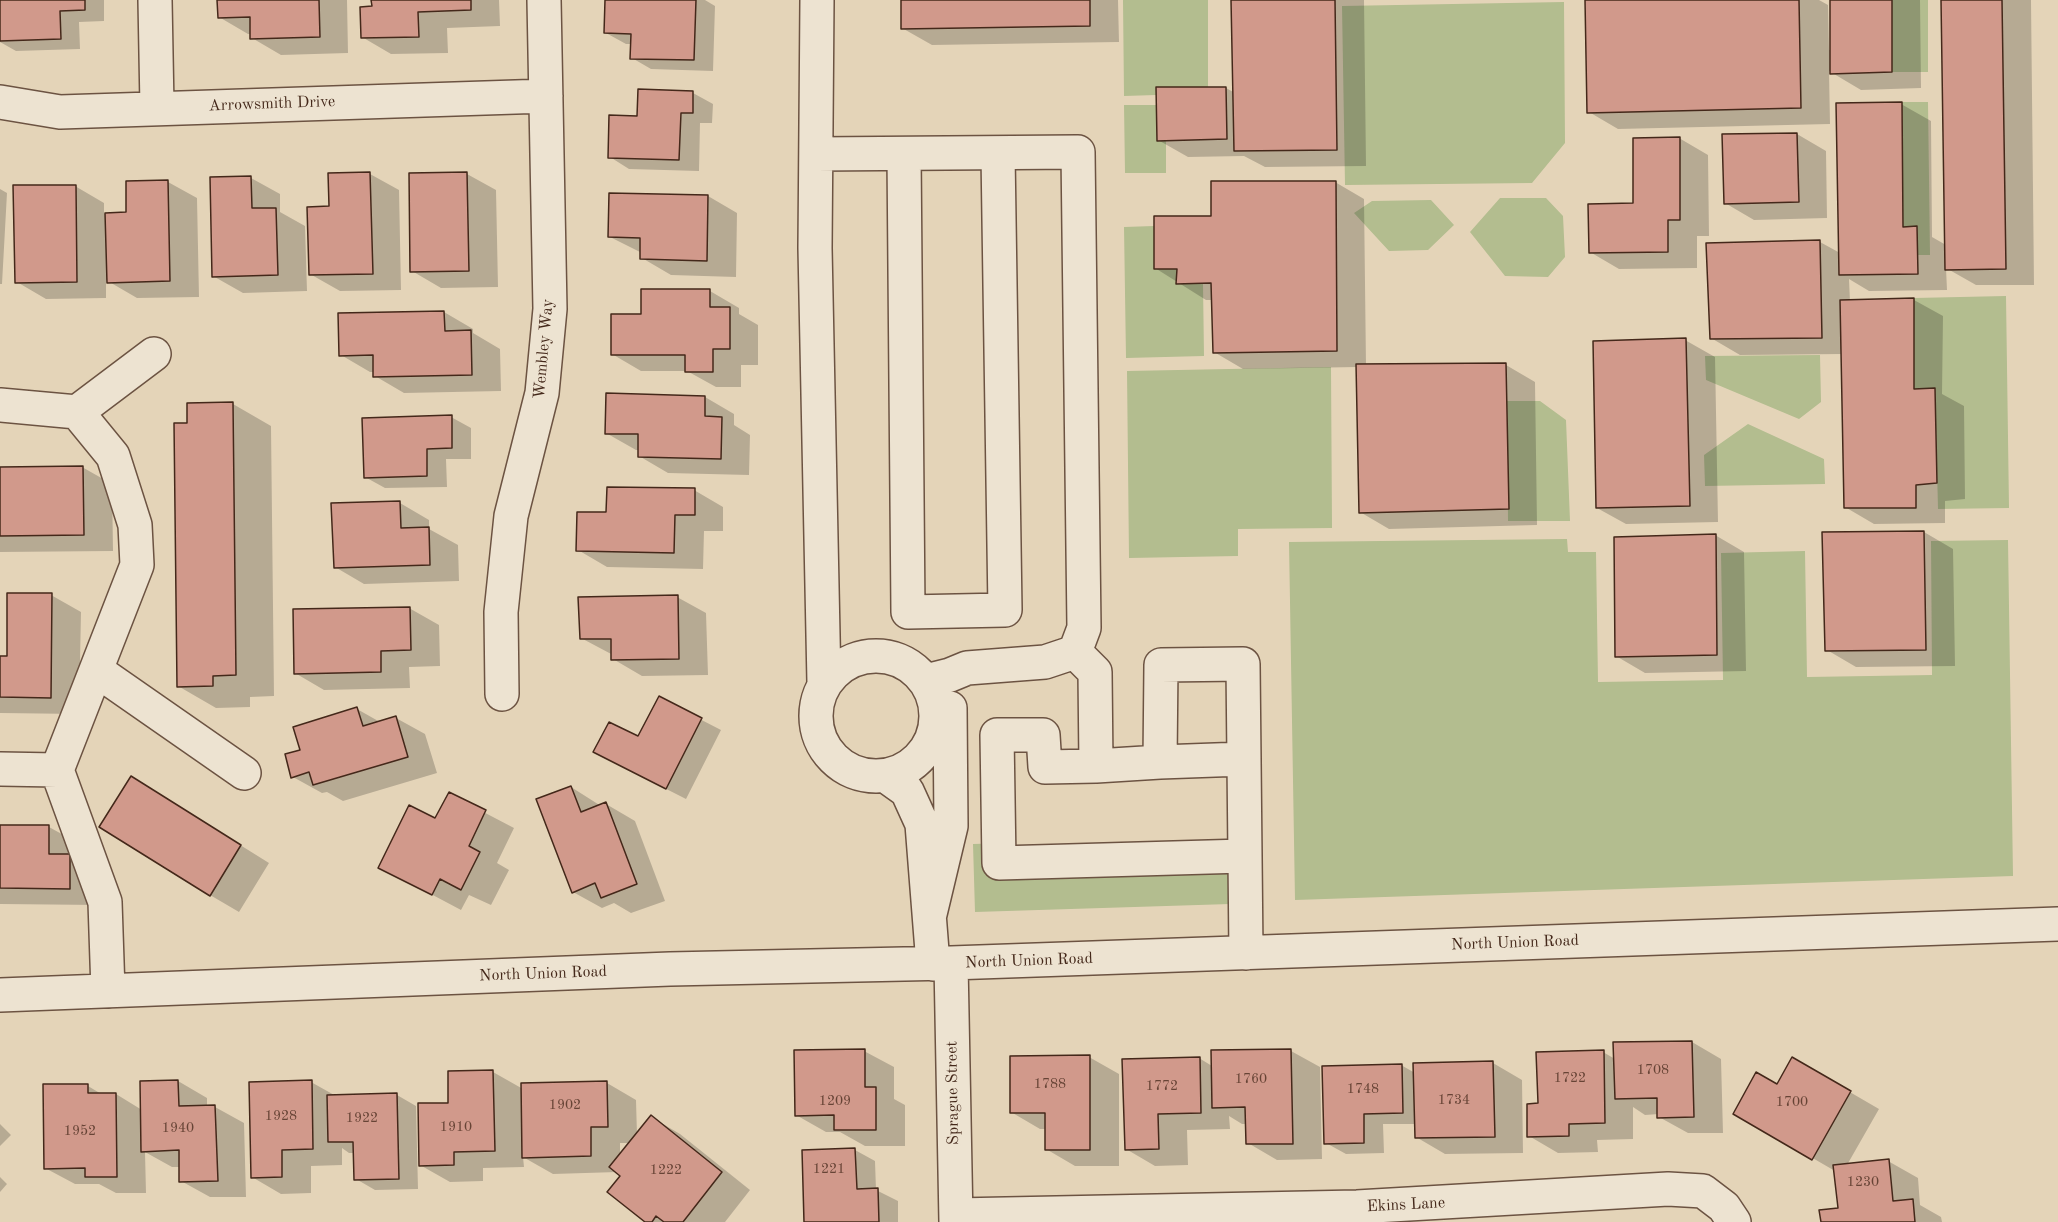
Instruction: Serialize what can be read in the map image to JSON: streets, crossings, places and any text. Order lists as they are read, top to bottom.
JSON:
{
  "streets": {
    "street": [
      "Arrowsmith Drive",
      "Wembley Way",
      "North Union Road",
      "Sprague Street",
      "Ekins Lane"
    ]
  },
  "crossings": [
    ["Arrowsmith Drive", "Wembley Way"],
    ["North Union Road", "Sprague Street"],
    ["Sprague Street", "Ekins Lane"]
  ],
  "house_numbers": [
    "1708",
    "1722",
    "1760",
    "1788",
    "1772",
    "1748",
    "1734",
    "1209",
    "1700",
    "1902",
    "1928",
    "1922",
    "1910",
    "1940",
    "1952",
    "1221",
    "1222",
    "1230"
  ]
}
